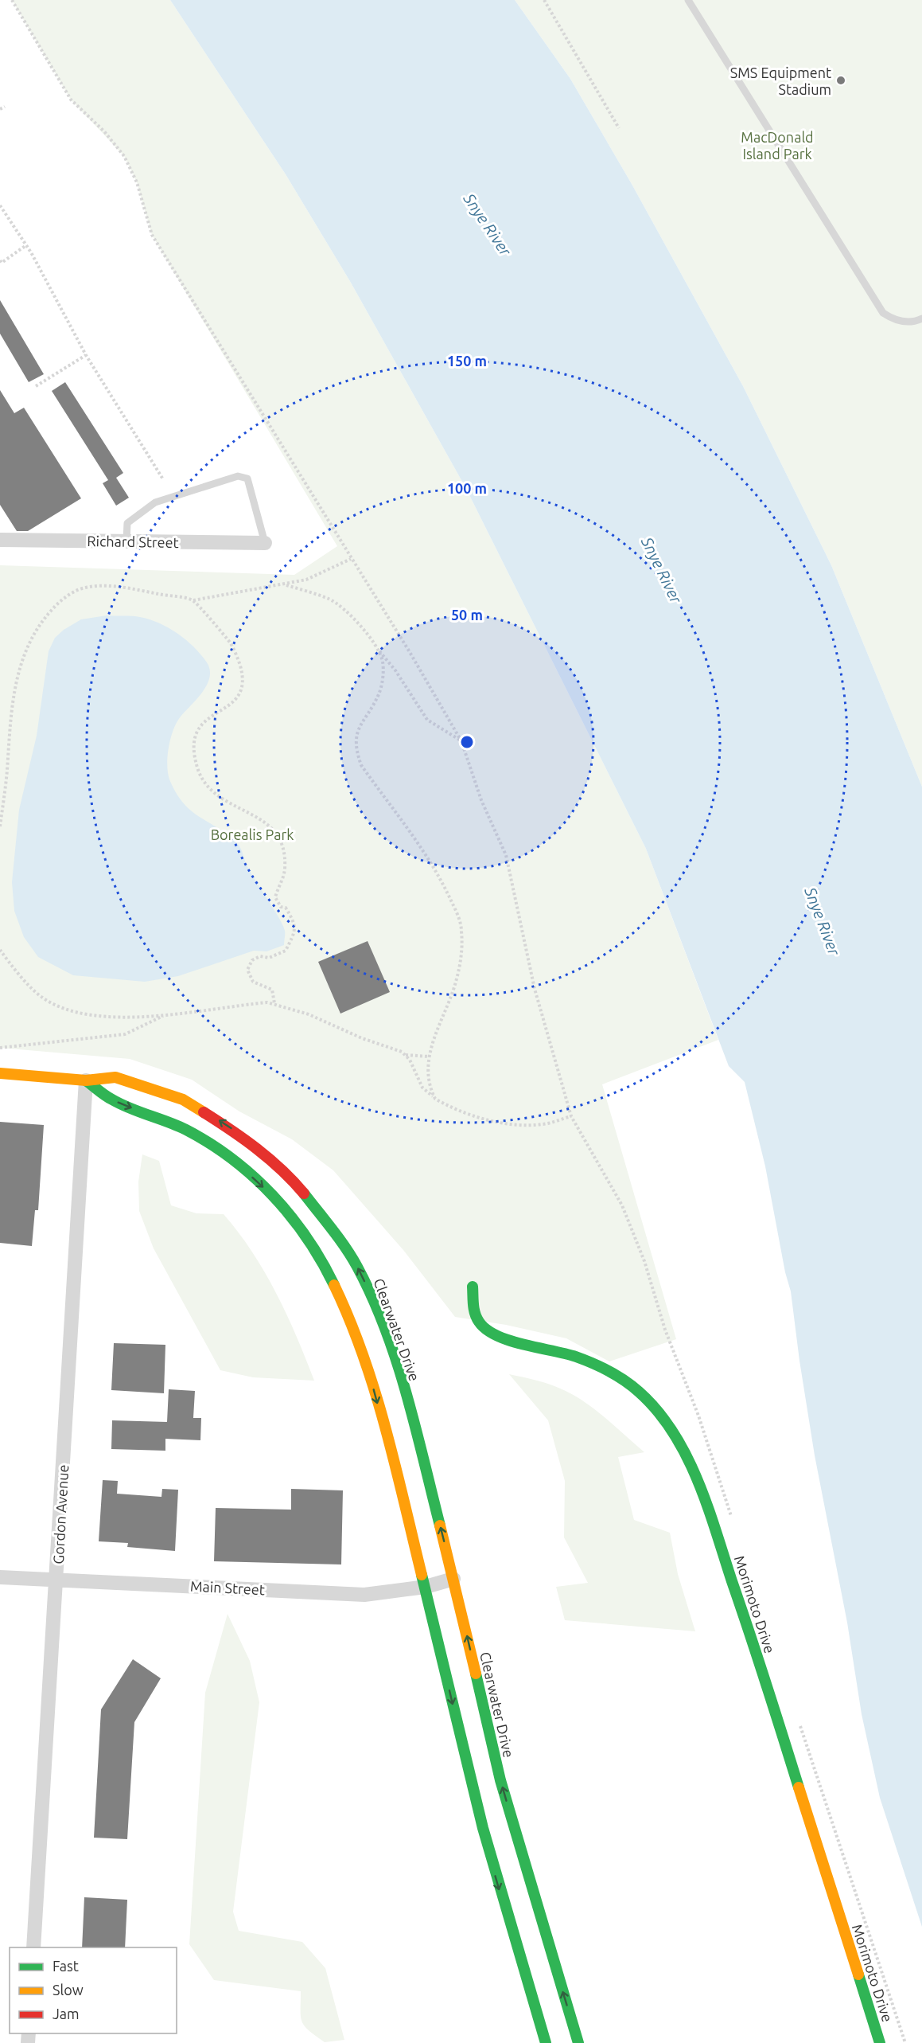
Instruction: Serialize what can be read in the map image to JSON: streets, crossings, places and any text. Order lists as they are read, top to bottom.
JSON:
{
  "streets": {
    "main road": ["Clearwater Drive", "Morimoto Drive"],
    "street": ["Richard Street", "Gordon Avenue", "Main Street"]
  },
  "crossings": [
    ["Clearwater Drive", "Gordon Avenue"],
    ["Clearwater Drive", "Main Street"],
    ["Gordon Avenue", "Main Street"]
  ],
  "water": ["Snye River"],
  "parks": ["MacDonald Island Park", "Borealis Park"],
  "places": ["SMS Equipment Stadium"],
  "legend": ["Fast", "Slow", "Jam"],
  "rings": ["150 m", "100 m", "50 m"]
}
